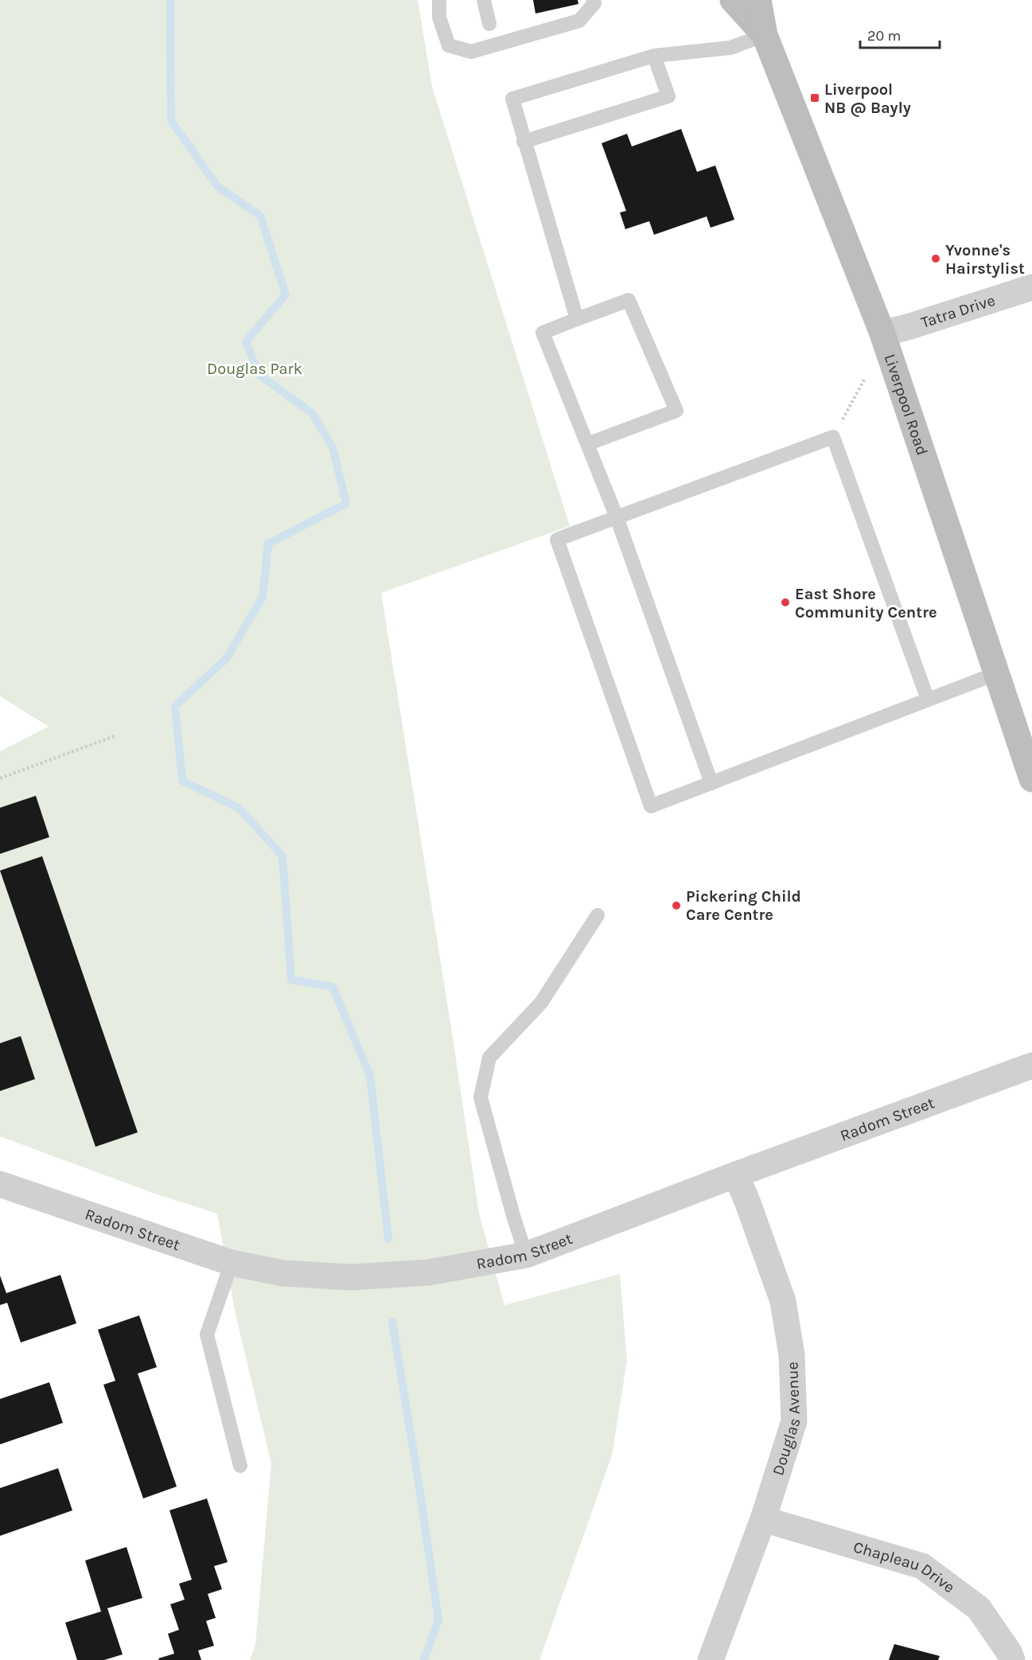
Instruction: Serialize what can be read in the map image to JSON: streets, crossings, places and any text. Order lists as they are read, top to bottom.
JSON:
{
  "streets": {
    "street": [
      "Tatra Drive",
      "Liverpool Road",
      "Radom Street",
      "Douglas Avenue",
      "Chapleau Drive"
    ]
  },
  "crossings": [
    ["Tatra Drive", "Liverpool Road"],
    ["Radom Street", "Douglas Avenue"],
    ["Douglas Avenue", "Chapleau Drive"]
  ],
  "parks": ["Douglas Park"],
  "places": {
    "transit": ["Liverpool NB @ Bayly"],
    "other": ["Yvonne's Hairstylist", "East Shore Community Centre", "Pickering Child Care Centre"]
  },
  "scale_bar": "20 m"
}
